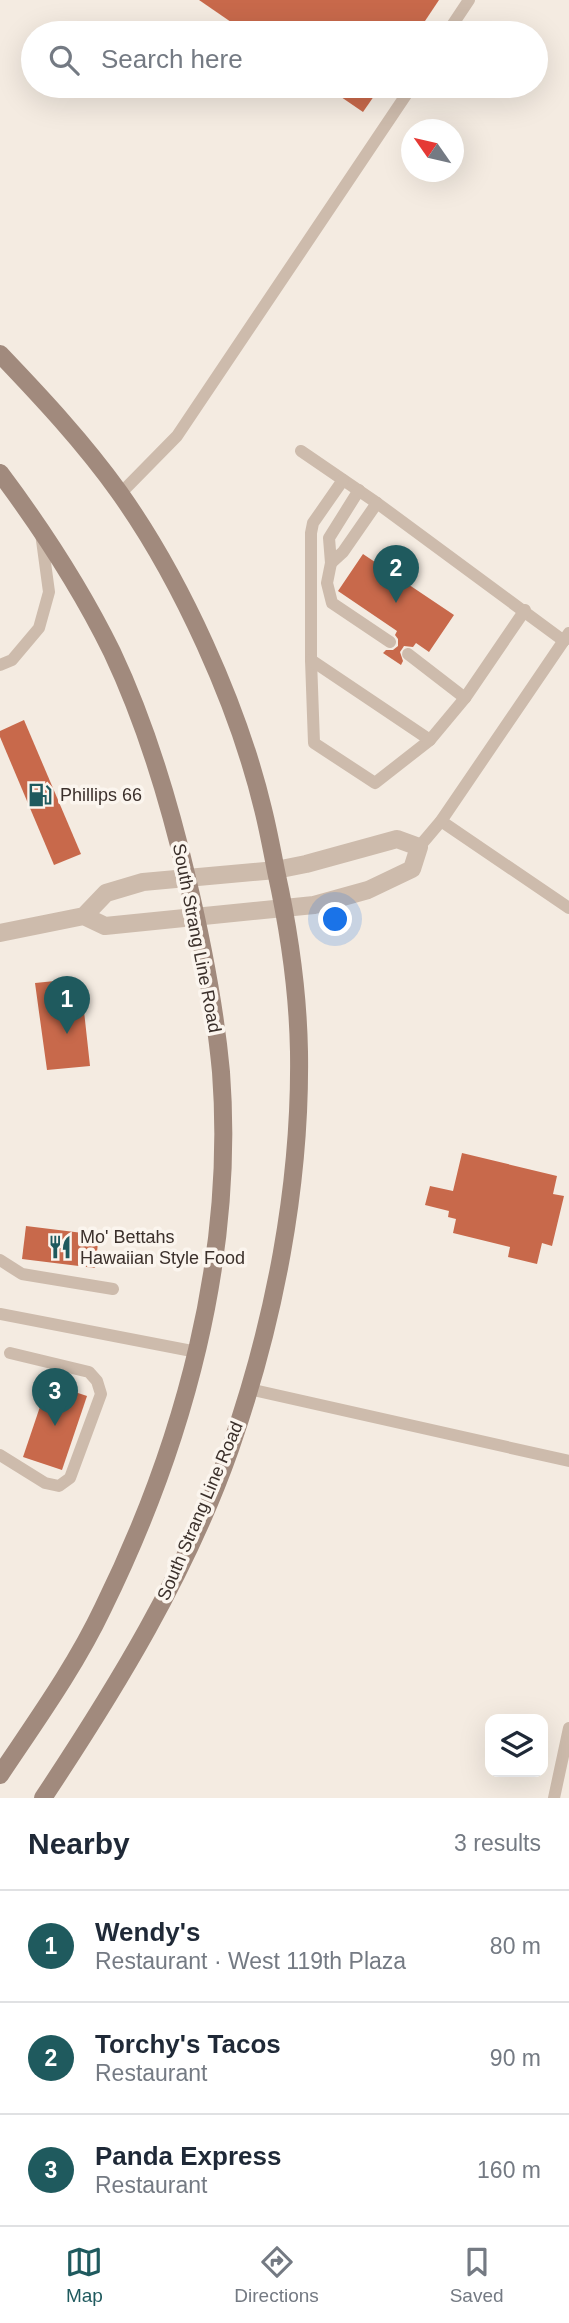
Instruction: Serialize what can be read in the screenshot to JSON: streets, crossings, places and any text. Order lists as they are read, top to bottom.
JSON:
{
  "streets": {
    "main road": ["South Strang Line Road"]
  },
  "places": {
    "fuel station": ["Phillips 66"],
    "restaurant": ["Mo' Bettahs Hawaiian Style Food"]
  },
  "north": "top left",
  "page": {
    "search": "Search here",
    "pins": ["2", "1", "3"],
    "heading": ["Nearby", "3 results"],
    "list": [
      {
        "mark": "1",
        "name": "Wendy's",
        "note": "Restaurant · West 119th Plaza",
        "value": "80 m"
      },
      {
        "mark": "2",
        "name": "Torchy's Tacos",
        "note": "Restaurant",
        "value": "90 m"
      },
      {
        "mark": "3",
        "name": "Panda Express",
        "note": "Restaurant",
        "value": "160 m"
      }
    ],
    "nav": ["Map", "Directions", "Saved"]
  }
}
